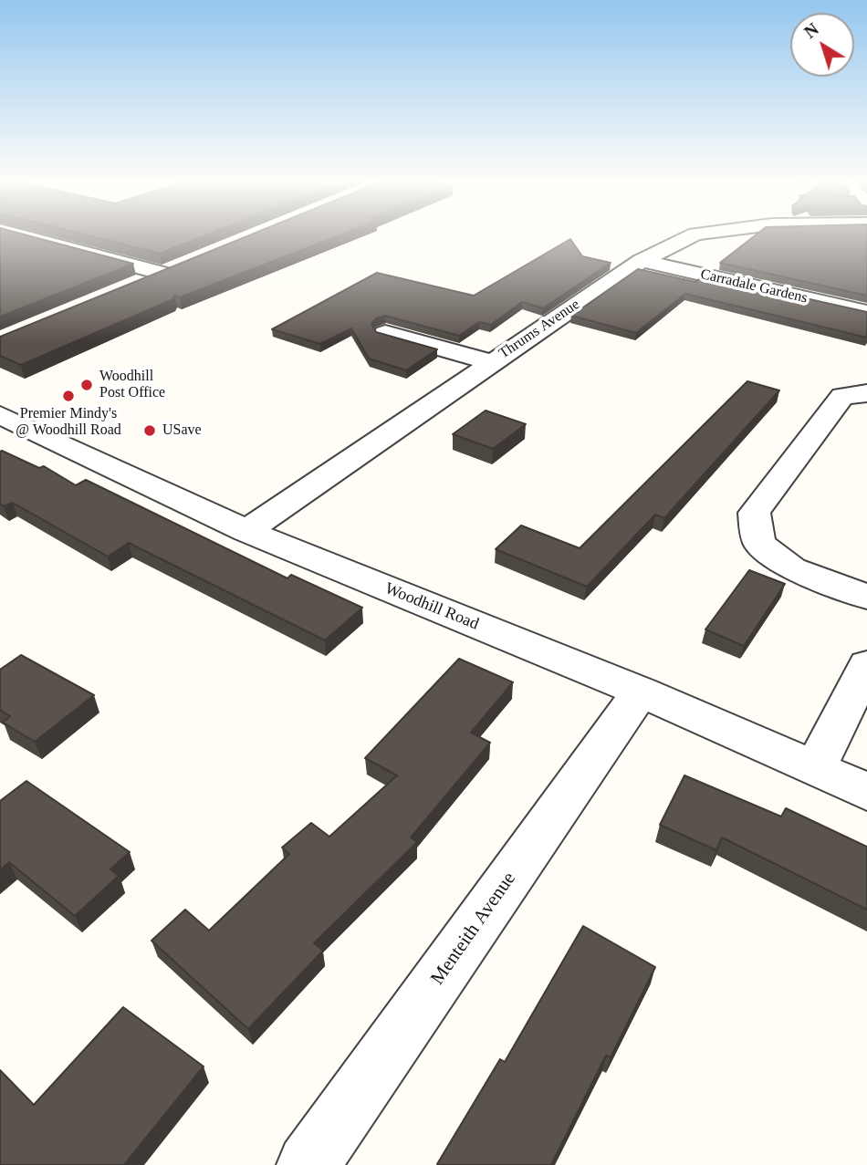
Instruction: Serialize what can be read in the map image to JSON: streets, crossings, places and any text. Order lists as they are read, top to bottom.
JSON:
{
  "streets": {
    "street": [
      "Carradale Gardens",
      "Thrums Avenue",
      "Woodhill Road",
      "Menteith Avenue"
    ]
  },
  "crossings": [
    ["Carradale Gardens", "Thrums Avenue"],
    ["Thrums Avenue", "Woodhill Road"],
    ["Woodhill Road", "Menteith Avenue"]
  ],
  "places": ["Woodhill Post Office", "Premier Mindy's @ Woodhill Road", "USave"],
  "north": "top left"
}
